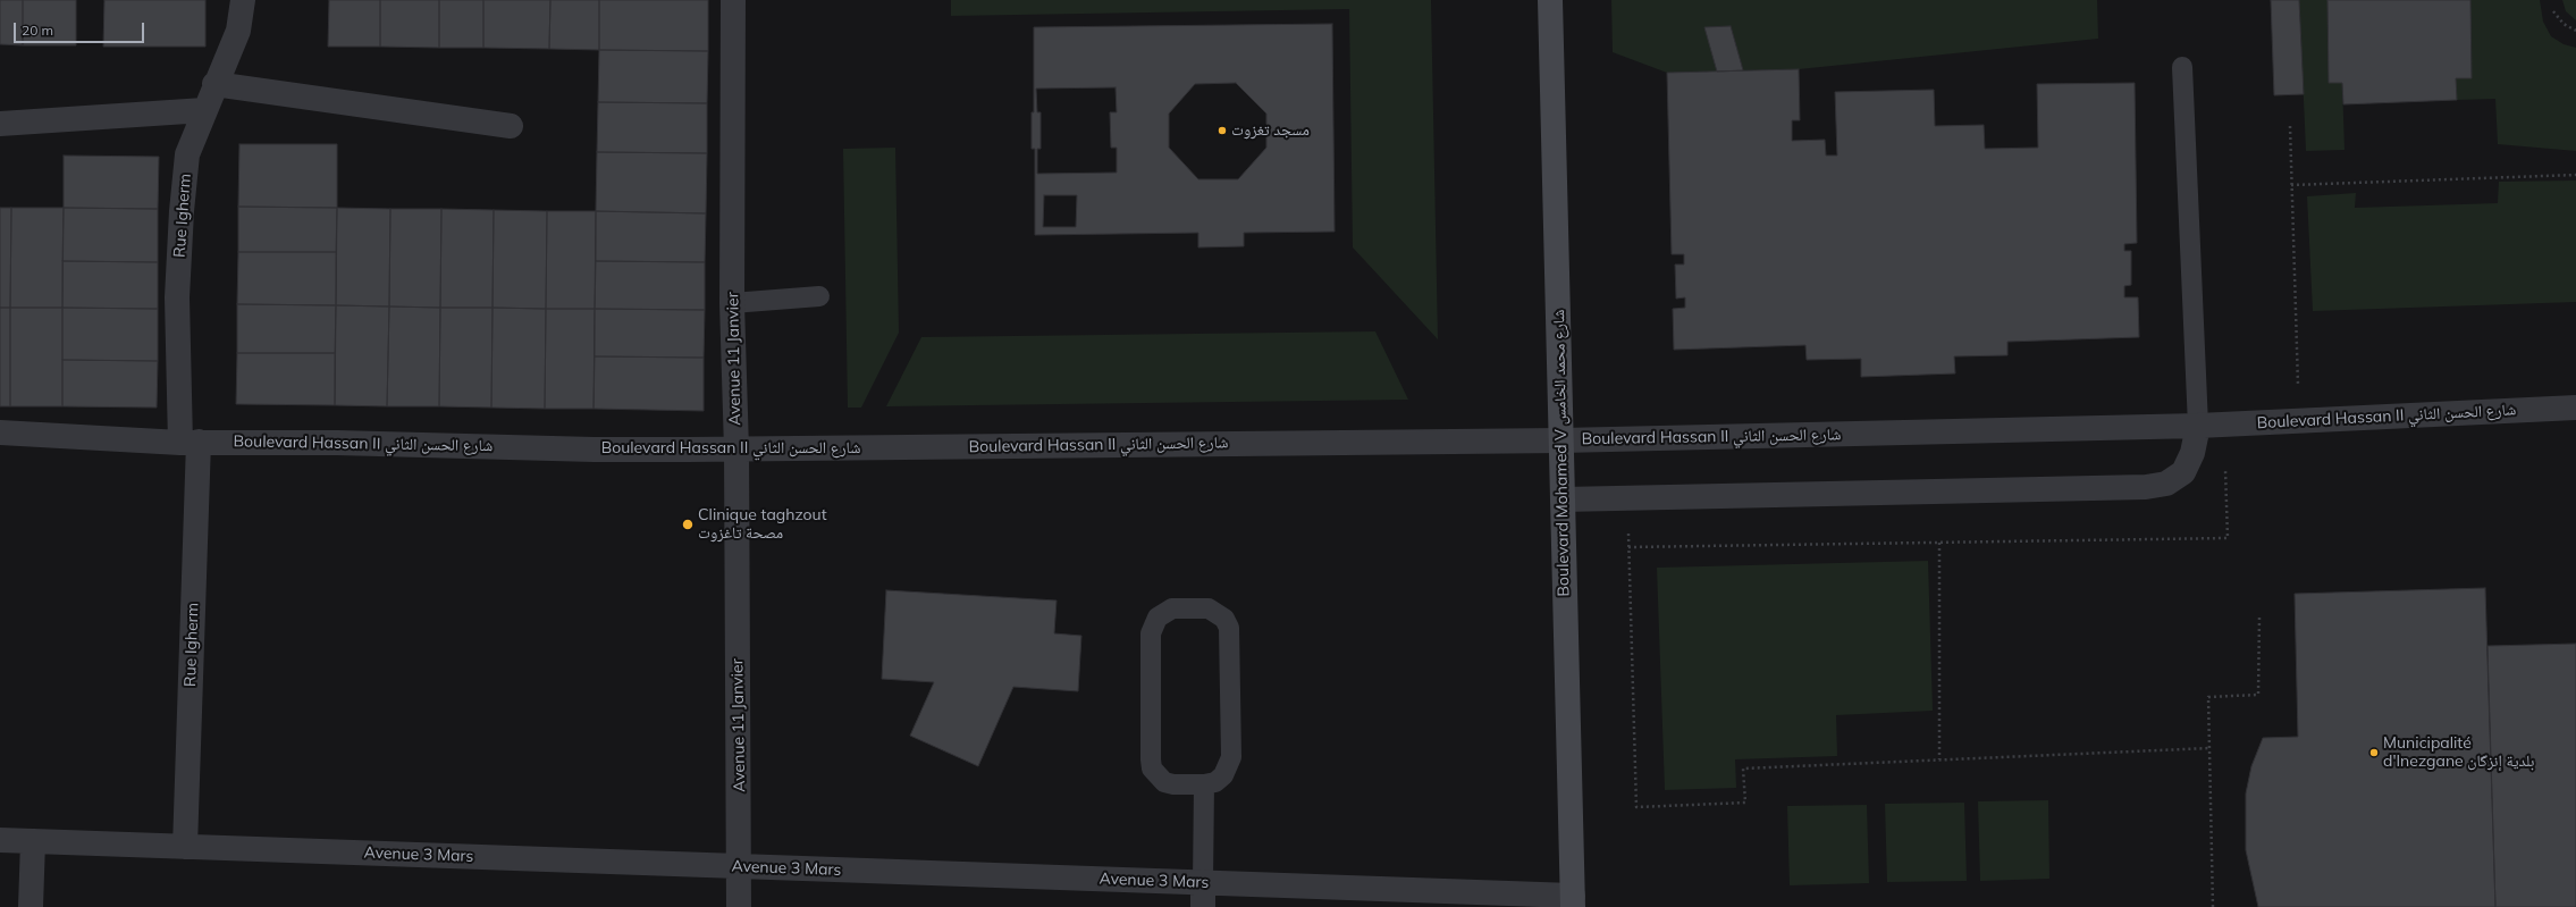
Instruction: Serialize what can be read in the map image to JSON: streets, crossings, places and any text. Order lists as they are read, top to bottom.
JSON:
{
  "streets": {
    "street": [
      "Rue Igherm",
      "Avenue 11 Janvier",
      "Boulevard Hassan II شارع الحسن الثاني",
      "Boulevard Mohamed V شارع محمد الخامس",
      "Avenue 3 Mars"
    ]
  },
  "crossings": [
    ["Rue Igherm", "Boulevard Hassan II شارع الحسن الثاني"],
    ["Rue Igherm", "Avenue 3 Mars"],
    ["Avenue 11 Janvier", "Boulevard Hassan II شارع الحسن الثاني"],
    ["Avenue 11 Janvier", "Avenue 3 Mars"],
    ["Boulevard Hassan II شارع الحسن الثاني", "Boulevard Mohamed V شارع محمد الخامس"],
    ["Boulevard Mohamed V شارع محمد الخامس", "Avenue 3 Mars"]
  ],
  "places": ["مسجد تغزوت", "Clinique taghzout مصحة تاغزوت", "Municipalité d'Inezgane بلدية إنزگان"],
  "scale_bar": "20 m"
}
